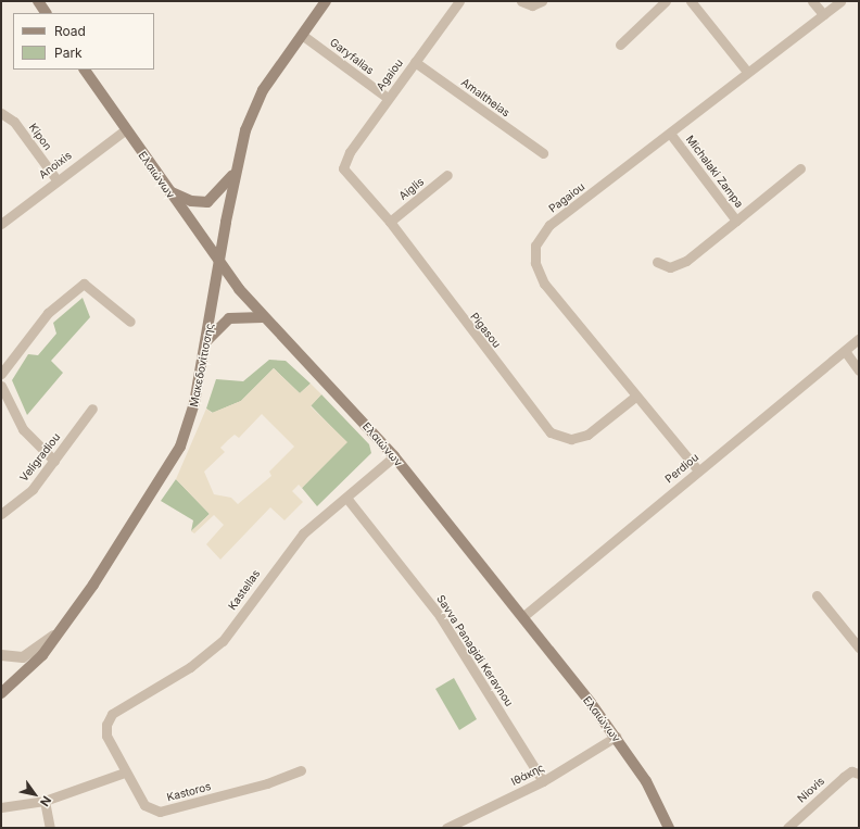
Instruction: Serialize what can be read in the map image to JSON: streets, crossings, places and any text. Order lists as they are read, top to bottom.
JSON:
{
  "streets": {
    "main road": ["Ελαιώνων", "Μακεδονίτισσης"],
    "street": [
      "Garyfalias",
      "Agaiou",
      "Amaltheias",
      "Kipon",
      "Anoixis",
      "Michalaki Zampa",
      "Aiglis",
      "Pagaiou",
      "Pigasou",
      "Veligradiou",
      "Perdiou",
      "Kastellas",
      "Savva Panagidi Keravnou",
      "Ιθάκης",
      "Niovis",
      "Kastoros"
    ]
  },
  "crossings": [
    ["Garyfalias", "Agaiou"],
    ["Garyfalias", "Μακεδονίτισσης"],
    ["Agaiou", "Amaltheias"],
    ["Agaiou", "Pigasou"],
    ["Kipon", "Anoixis"],
    ["Anoixis", "Ελαιώνων"],
    ["Michalaki Zampa", "Pagaiou"],
    ["Ελαιώνων", "Μακεδονίτισσης"],
    ["Ελαιώνων", "Perdiou"],
    ["Ελαιώνων", "Kastellas"],
    ["Ελαιώνων", "Ιθάκης"],
    ["Aiglis", "Pigasou"],
    ["Pagaiou", "Pigasou"],
    ["Pagaiou", "Perdiou"],
    ["Kastellas", "Savva Panagidi Keravnou"],
    ["Kastellas", "Kastoros"],
    ["Savva Panagidi Keravnou", "Ιθάκης"]
  ],
  "legend": ["Road", "Park"],
  "north": "bottom right"
}
